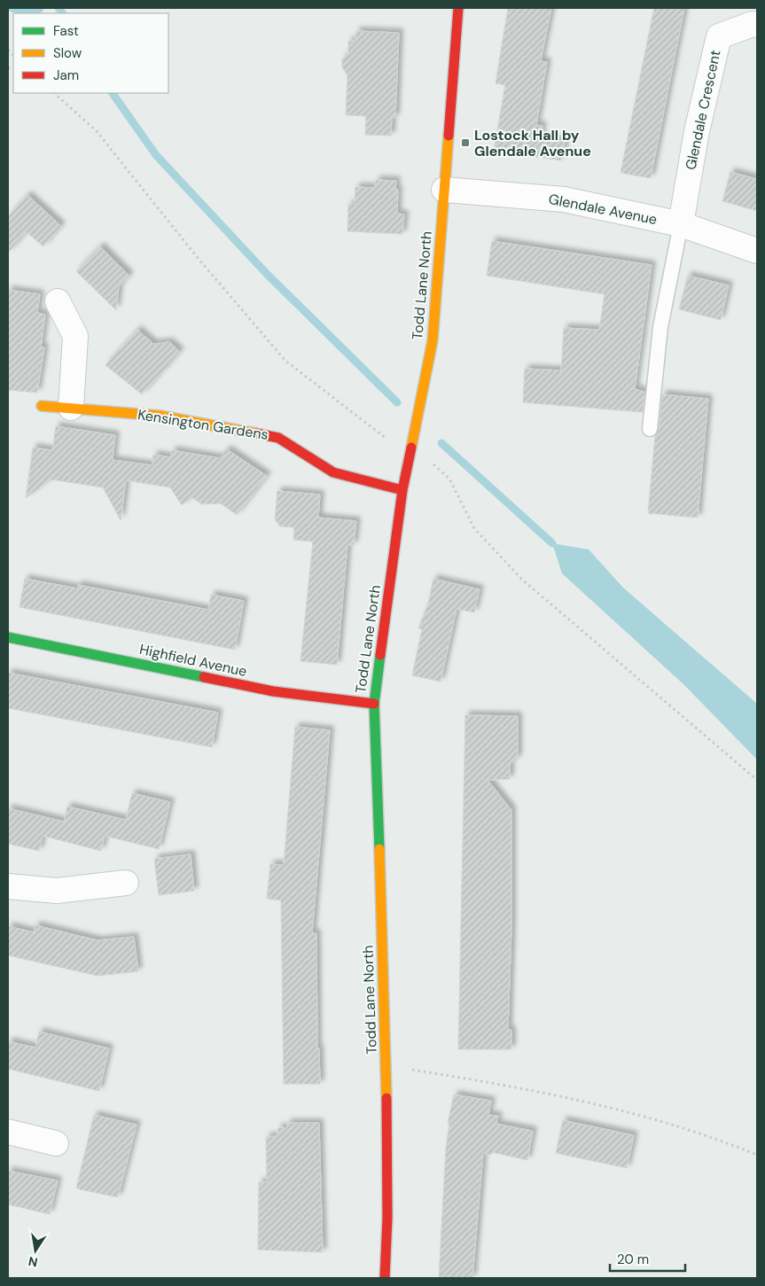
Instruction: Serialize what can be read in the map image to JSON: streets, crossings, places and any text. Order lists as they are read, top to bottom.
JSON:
{
  "streets": {
    "street": [
      "Glendale Crescent",
      "Glendale Avenue",
      "Todd Lane North",
      "Kensington Gardens",
      "Highfield Avenue"
    ]
  },
  "crossings": [
    ["Glendale Crescent", "Glendale Avenue"],
    ["Glendale Avenue", "Todd Lane North"],
    ["Todd Lane North", "Kensington Gardens"],
    ["Todd Lane North", "Highfield Avenue"]
  ],
  "places": {
    "transit": ["Lostock Hall by Glendale Avenue"]
  },
  "legend": ["Fast", "Slow", "Jam"],
  "scale_bar": "20 m",
  "north": "bottom"
}
